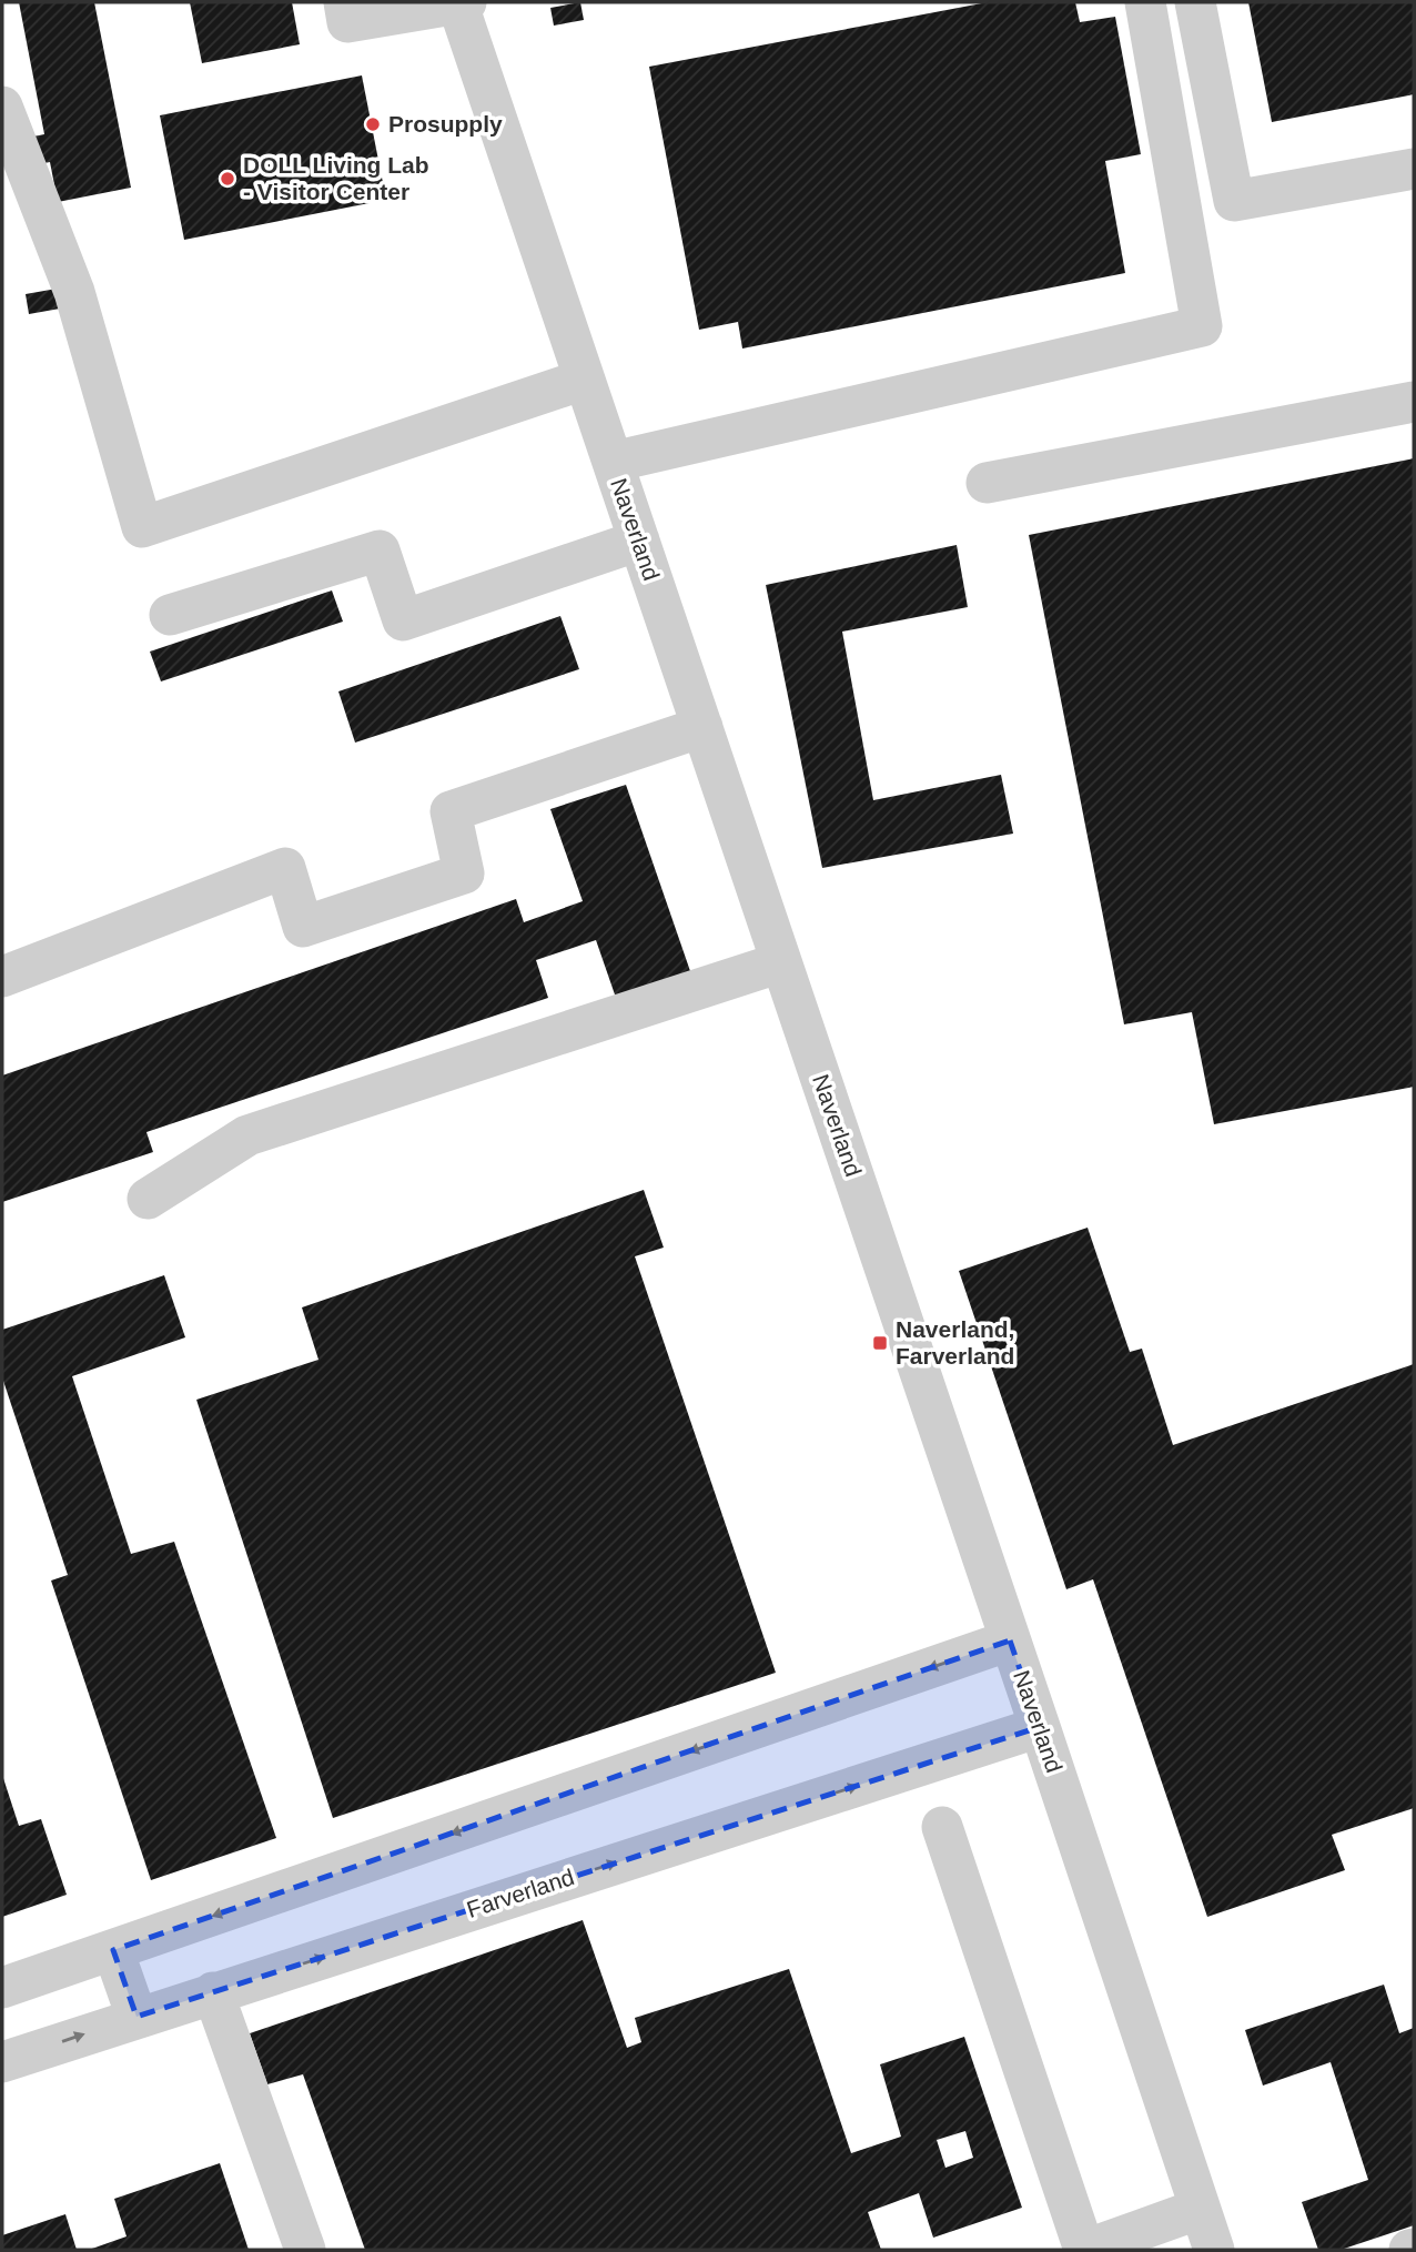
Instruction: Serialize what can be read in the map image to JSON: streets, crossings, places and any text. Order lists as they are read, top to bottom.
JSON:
{
  "streets": {
    "street": ["Naverland", "Farverland"]
  },
  "crossings": [
    ["Naverland", "Farverland"]
  ],
  "places": {
    "other": ["Prosupply", "DOLL Living Lab - Visitor Center"],
    "transit": ["Naverland, Farverland"]
  }
}
